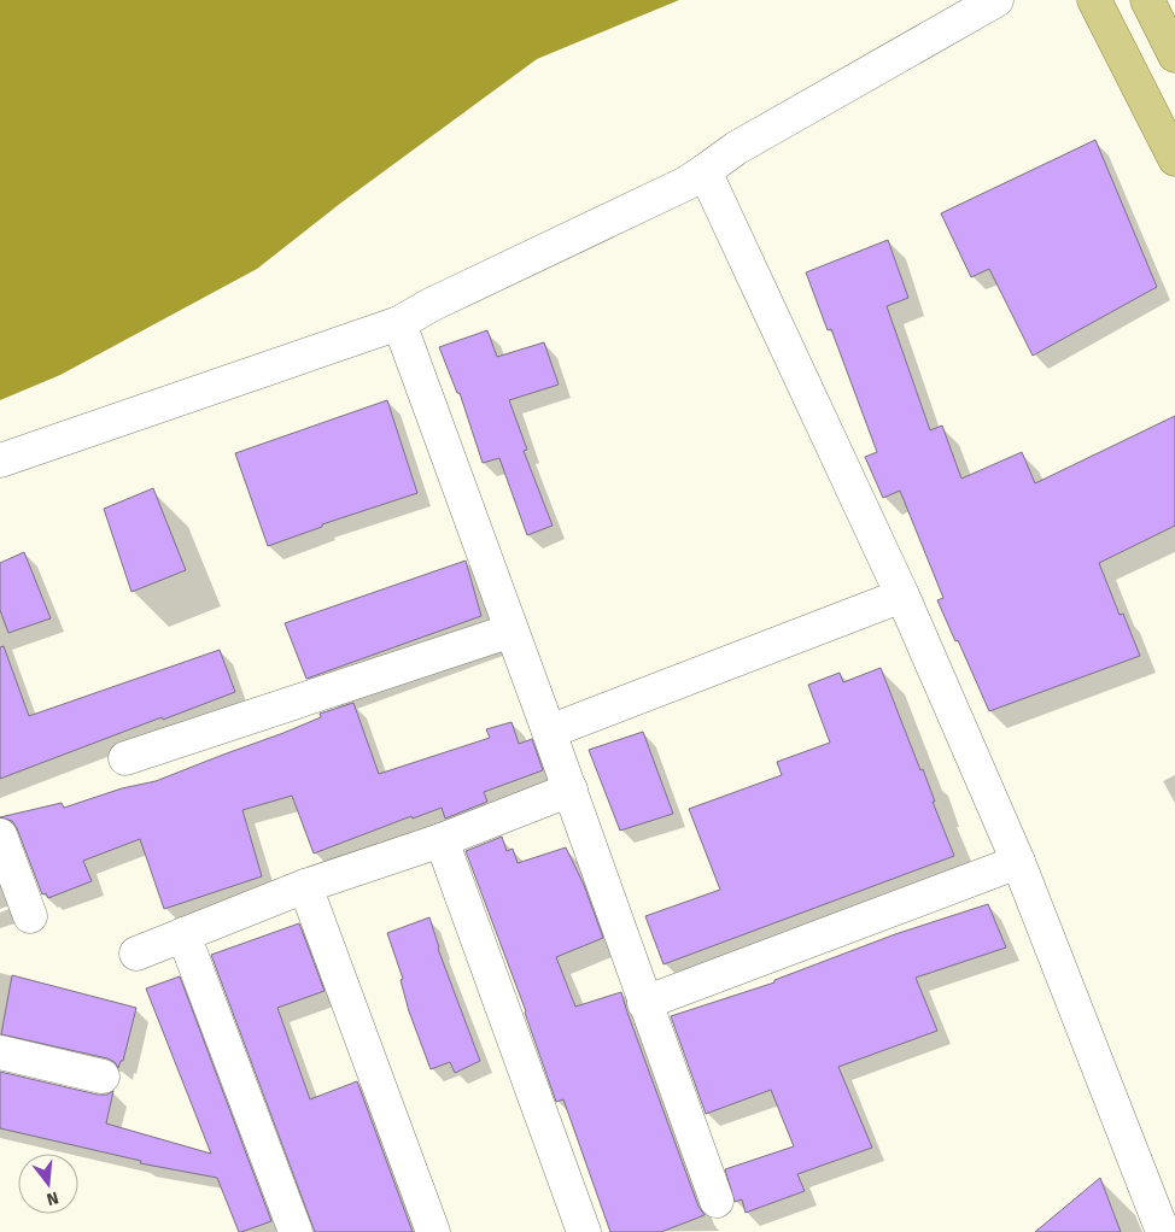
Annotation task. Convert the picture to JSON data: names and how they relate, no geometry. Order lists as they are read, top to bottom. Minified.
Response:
{"north":"bottom"}
